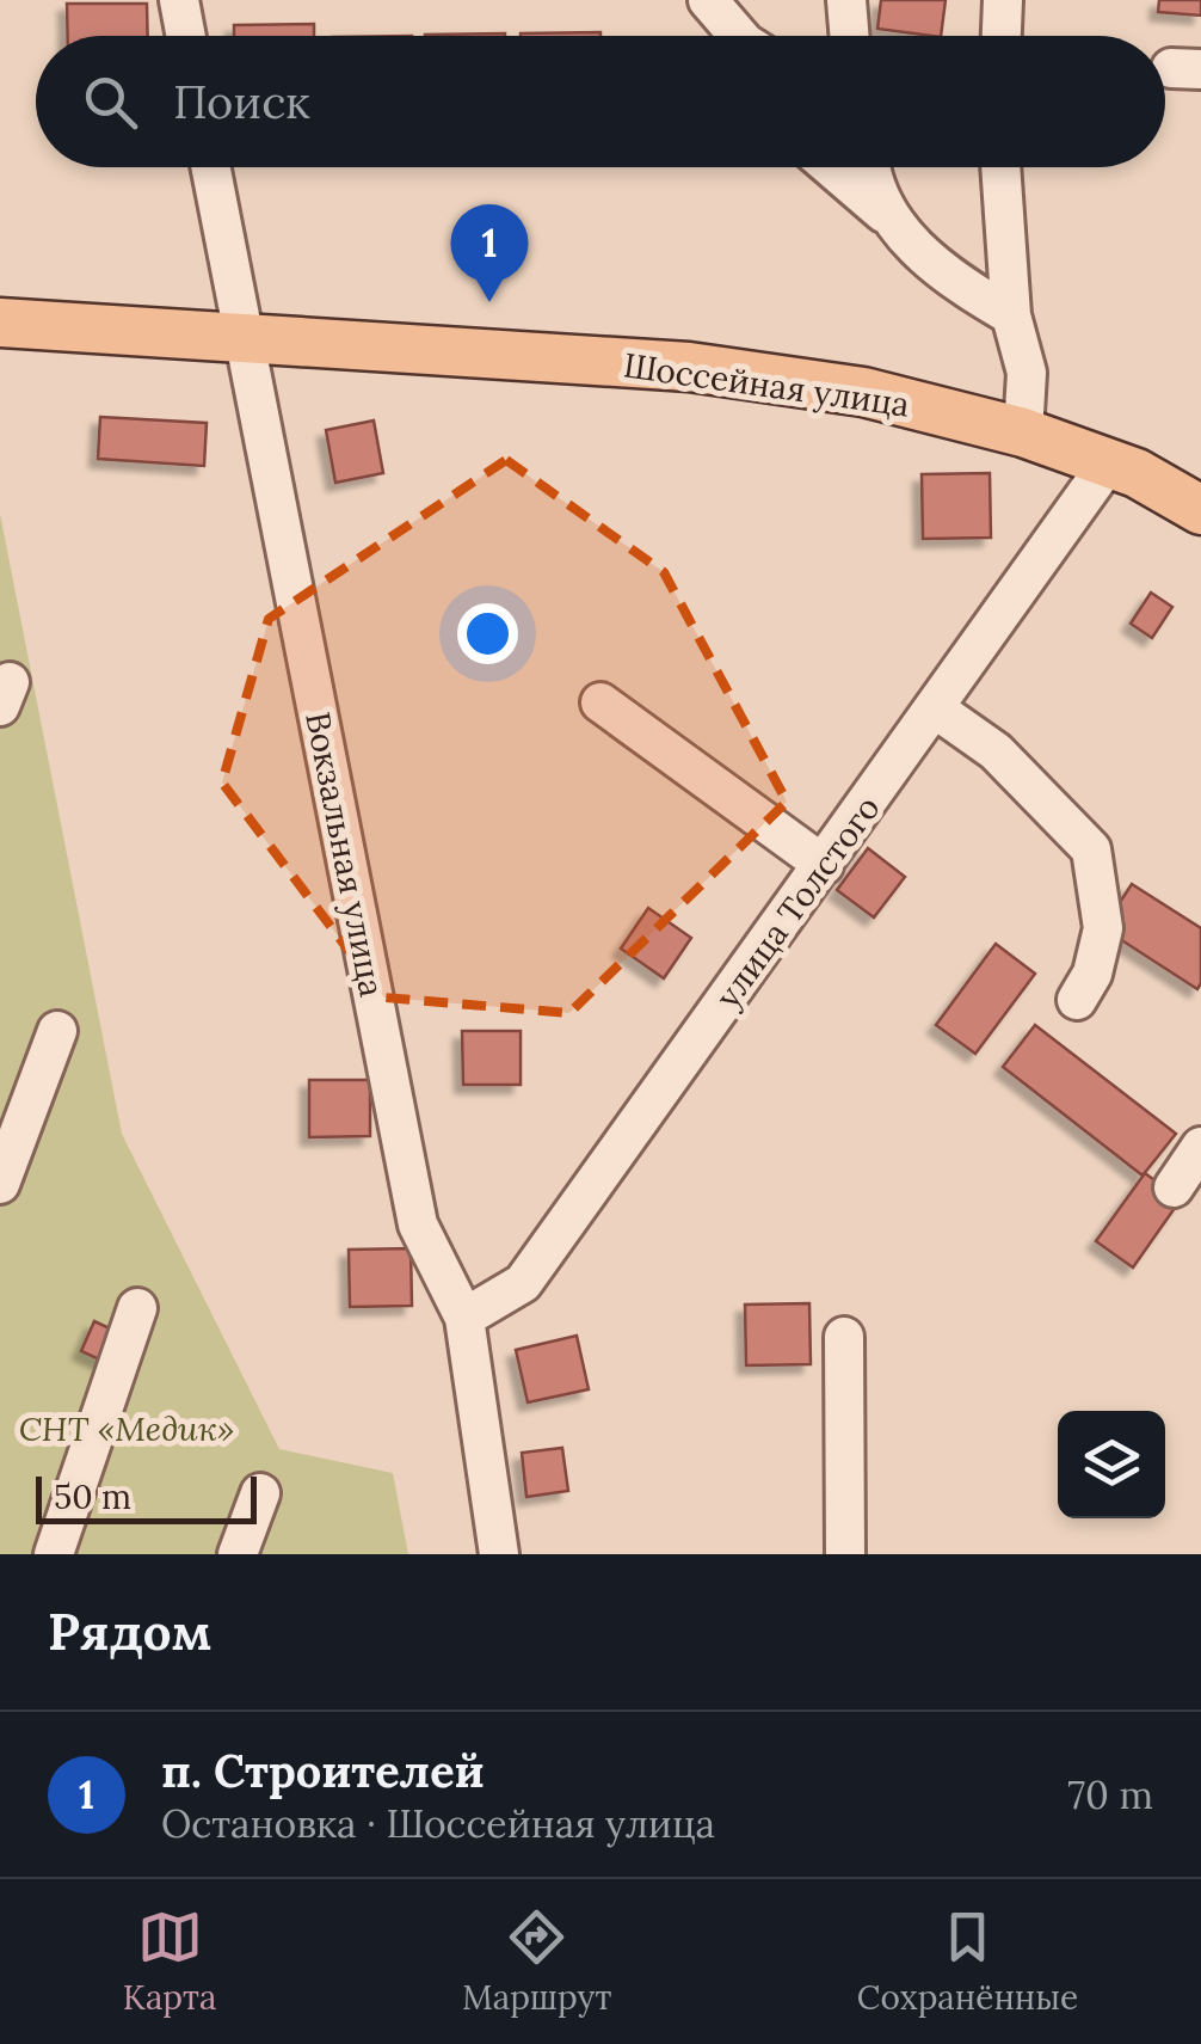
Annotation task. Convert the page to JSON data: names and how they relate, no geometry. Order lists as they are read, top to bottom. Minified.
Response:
{"streets":{"main road":["Шоссейная улица"],"street":["Вокзальная улица","улица Толстого"]},"crossings":[["Шоссейная улица","Вокзальная улица"],["Шоссейная улица","улица Толстого"],["Вокзальная улица","улица Толстого"]],"parks":["СНТ «Медик»"],"scale_bar":"50 m","page":{"search":"Поиск","pins":"1","scale":"50 m","heading":"Рядом","list":[{"mark":"1","name":"п. Строителей","note":"Остановка · Шоссейная улица","value":"70 m"}],"nav":["Карта","Маршрут","Сохранённые"]}}
